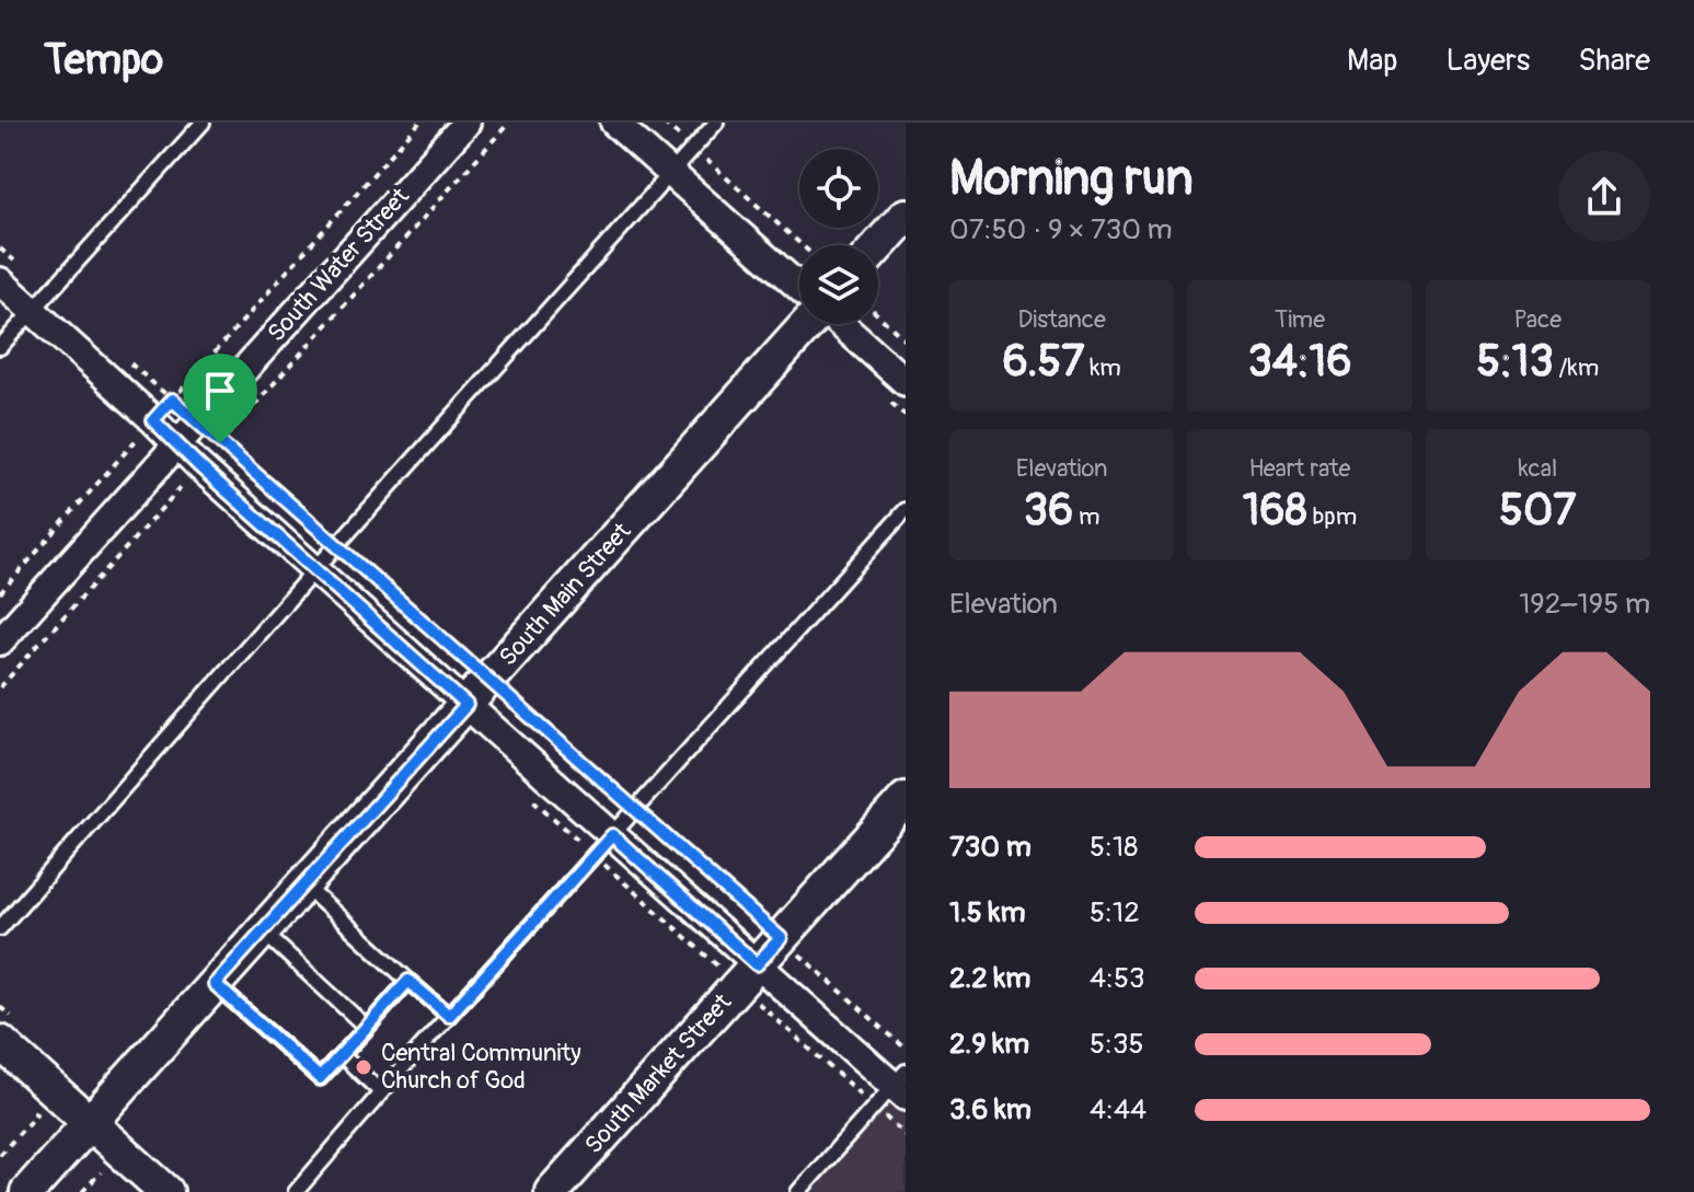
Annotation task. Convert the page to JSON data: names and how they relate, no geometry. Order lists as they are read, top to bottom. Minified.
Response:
{"streets":{"street":["South Water Street","South Main Street","South Market Street"]},"places":["Central Community Church of God"],"page":{"header":"Tempo","nav":["Map","Layers","Share"],"heading":["Morning run","07:50 · 9 × 730 m"],"stats":[["Distance","6.57 km"],["Time","34:16"],["Pace","5:13 /km"],["Elevation","36 m"],["Heart rate","168 bpm"],["kcal","507"]],"chart":["Elevation","192–195 m"],"list":[{"name":"730 m","note":"5:18"},{"name":"1.5 km","note":"5:12"},{"name":"2.2 km","note":"4:53"},{"name":"2.9 km","note":"5:35"},{"name":"3.6 km","note":"4:44"}]}}
